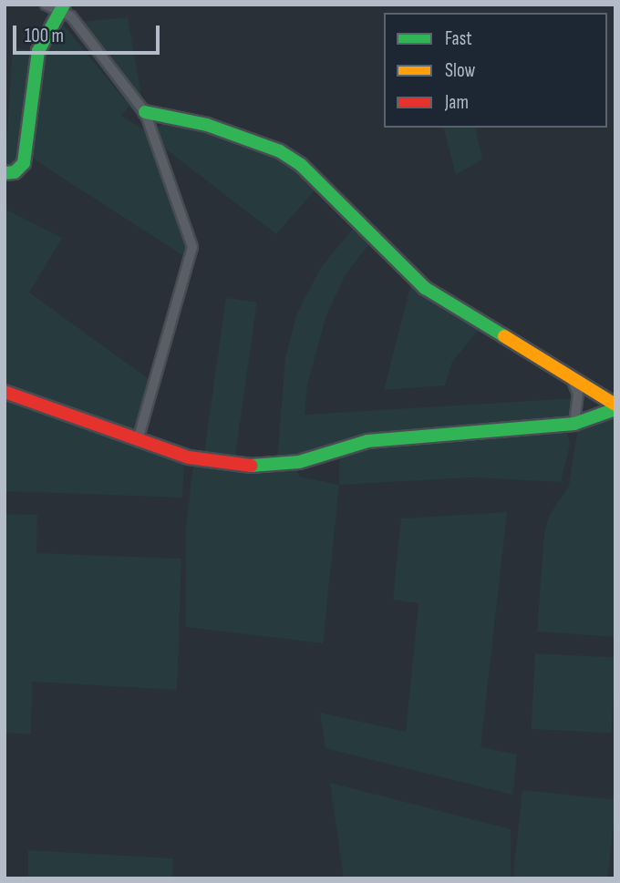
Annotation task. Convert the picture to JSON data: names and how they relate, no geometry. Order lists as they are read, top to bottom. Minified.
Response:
{"legend":["Fast","Slow","Jam"],"scale_bar":"100 m"}
